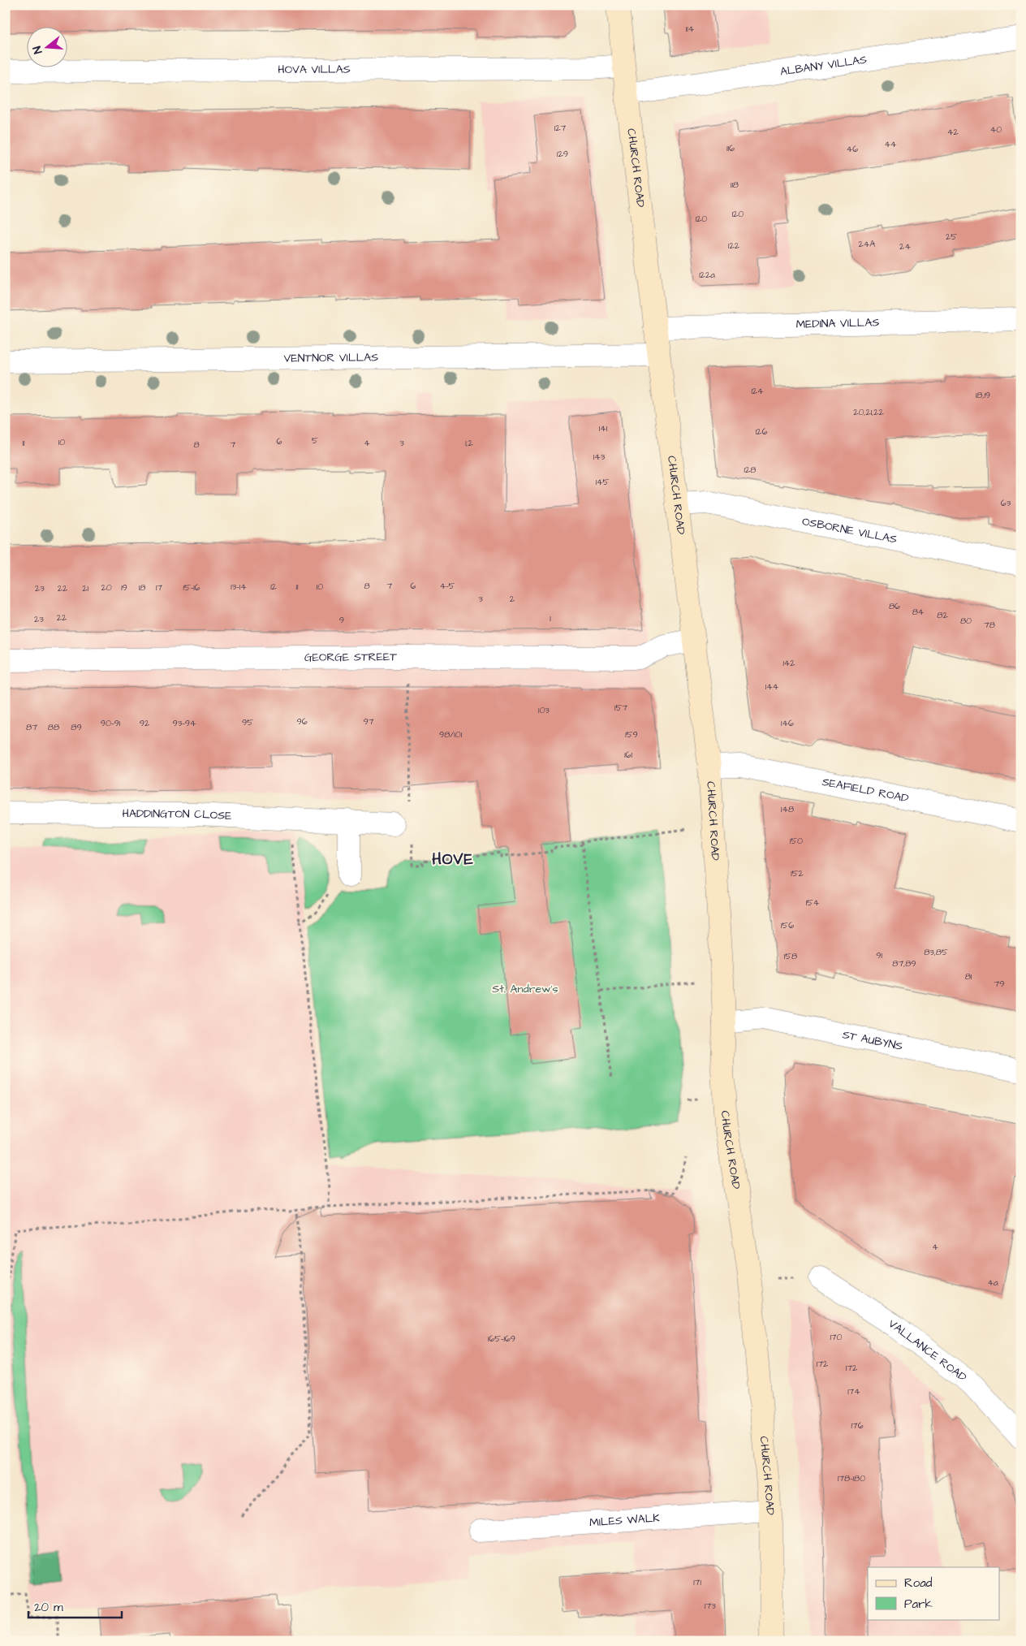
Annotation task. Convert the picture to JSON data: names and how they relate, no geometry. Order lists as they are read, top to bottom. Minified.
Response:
{"streets":{"main road":["CHURCH ROAD"],"street":["ALBANY VILLAS","HOVA VILLAS","MEDINA VILLAS","VENTNOR VILLAS","OSBORNE VILLAS","GEORGE STREET","SEAFIELD ROAD","HADDINGTON CLOSE","ST AUBYNS","VALLANCE ROAD","MILES WALK"]},"crossings":[["ALBANY VILLAS","CHURCH ROAD"],["HOVA VILLAS","CHURCH ROAD"],["CHURCH ROAD","MEDINA VILLAS"],["CHURCH ROAD","VENTNOR VILLAS"],["CHURCH ROAD","OSBORNE VILLAS"],["CHURCH ROAD","GEORGE STREET"],["CHURCH ROAD","SEAFIELD ROAD"],["CHURCH ROAD","ST AUBYNS"],["CHURCH ROAD","MILES WALK"]],"districts":["HOVE"],"parks":["St. Andrew's"],"house_numbers":["114","127","40","42","44","116","46","129","118","120","120","25","24A","122","24","122a","124","18,19","20,21,22","141","126","5","6","10","11","4","3","1,2","8","7","143","128","145","63","8","7","6","4-5","13-14","12","11","10","20","19","18","17","15-16","23","22","21","3","2","86","84","82","22","1","23","9","80","78","142","144","157","103","96","97","95","90-91","92","93-94","146","87","88","89","98/101","159","161","148","150","152","154","156","83,85","91","158","87,89","81","79","4","4a","170","165-169","172","172","174","176","178-180","171","173"],"legend":["Road","Park"],"scale_bar":"20 m","north":"left"}
